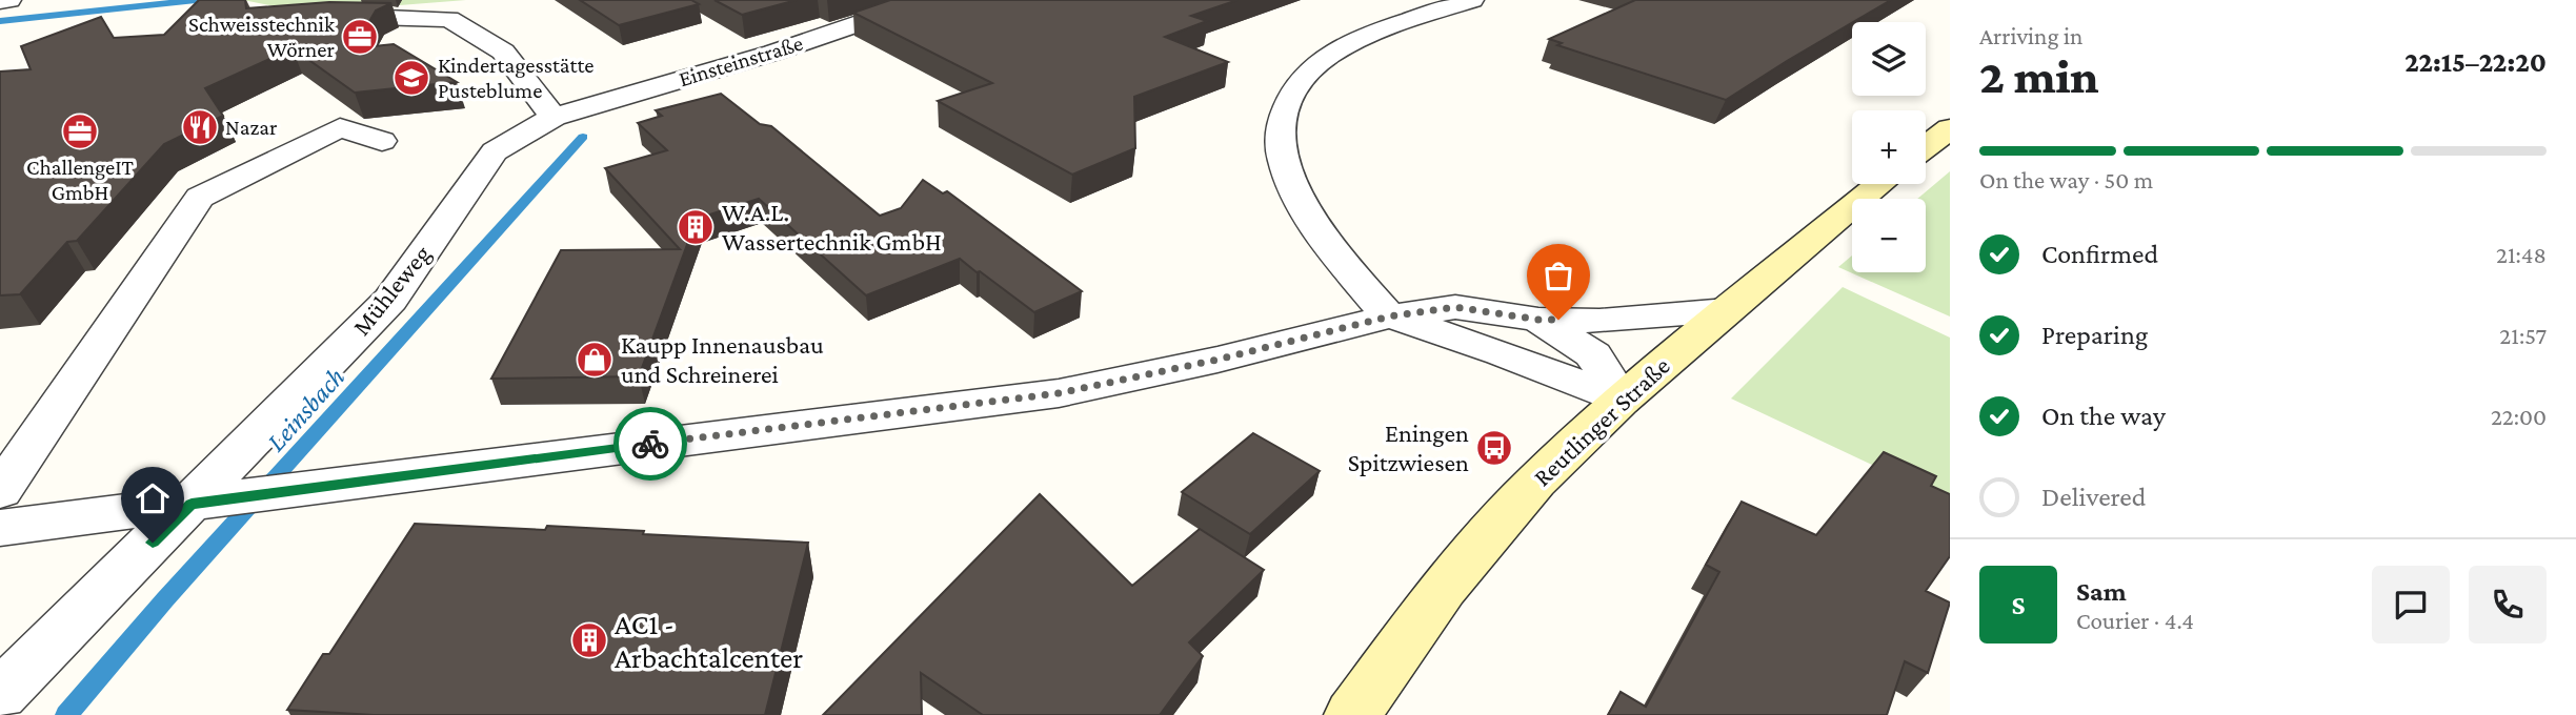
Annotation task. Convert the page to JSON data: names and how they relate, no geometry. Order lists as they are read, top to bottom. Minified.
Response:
{"streets":{"main road":["Reutlinger Straße"],"street":["Einsteinstraße","Mühleweg"]},"crossings":[["Einsteinstraße","Mühleweg"]],"water":["Leinsbach"],"places":{"office":["Schweisstechnik Wörner","ChallengeIT GmbH"],"school or university":["Kindertagesstätte Pusteblume"],"restaurant":["Nazar"],"building":["W.A.L. Wassertechnik GmbH","AC1 - Arbachtalcenter"],"shop":["Kaupp Innenausbau und Schreinerei"],"bus stop":["Eningen Spitzwiesen"]},"page":{"heading":["2 min","Arriving in","22:15–22:20"],"panel":["Sam","Courier · 4.4"],"map_buttons":["+","−"],"bar":"On the way · 50 m","list":[["Confirmed","21:48"],["Preparing","21:57"],["On the way","22:00"],"Delivered"],"round":"S"}}
